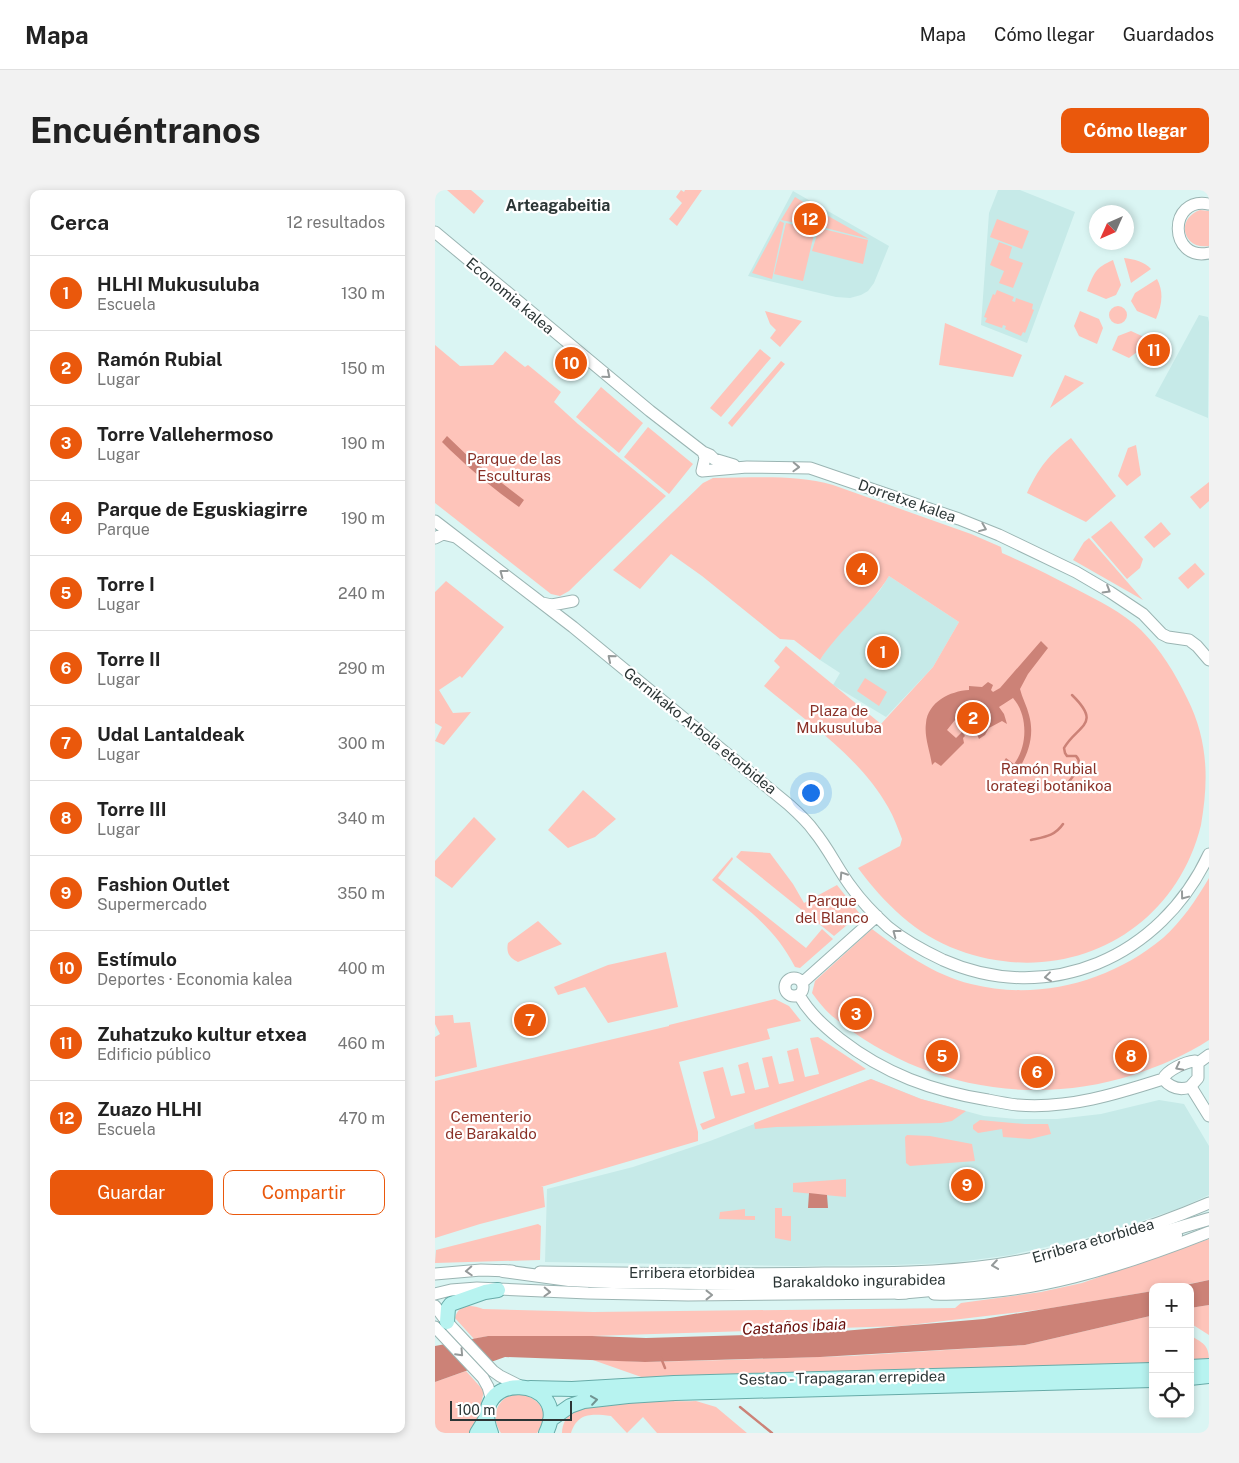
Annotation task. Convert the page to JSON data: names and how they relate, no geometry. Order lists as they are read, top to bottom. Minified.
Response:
{"streets":{"main road":["Barakaldoko ingurabidea","Sestao - Trapagaran errepidea"],"street":["Economia kalea","Dorretxe kalea","Gernikako Arbola etorbidea","Erribera etorbidea"]},"crossings":[["Economia kalea","Dorretxe kalea"],["Erribera etorbidea","Barakaldoko ingurabidea"]],"one_way":["Economia kalea","Dorretxe kalea","Gernikako Arbola etorbidea"],"districts":["Arteagabeitia"],"water":["Castaños ibaia"],"parks":["Parque de las Esculturas","Plaza de Mukusuluba","Ramón Rubial lorategi botanikoa","Parque del Blanco","Cementerio de Barakaldo"],"scale_bar":"100 m","north":"bottom left","page":{"header":"Mapa","nav":["Mapa","Cómo llegar","Guardados"],"buttons":["Cómo llegar",["Guardar","Compartir"]],"title":"Encuéntranos","heading":["Cerca","12 resultados"],"pins":["12","11","10","4","1","2","3","7","5","8","6","9"],"list":[{"mark":"1","name":"HLHI Mukusuluba","note":"Escuela","value":"130 m"},{"mark":"2","name":"Ramón Rubial","note":"Lugar","value":"150 m"},{"mark":"3","name":"Torre Vallehermoso","note":"Lugar","value":"190 m"},{"mark":"4","name":"Parque de Eguskiagirre","note":"Parque","value":"190 m"},{"mark":"5","name":"Torre I","note":"Lugar","value":"240 m"},{"mark":"6","name":"Torre II","note":"Lugar","value":"290 m"},{"mark":"7","name":"Udal Lantaldeak","note":"Lugar","value":"300 m"},{"mark":"8","name":"Torre III","note":"Lugar","value":"340 m"},{"mark":"9","name":"Fashion Outlet","note":"Supermercado","value":"350 m"},{"mark":"10","name":"Estímulo","note":"Deportes · Economia kalea","value":"400 m"},{"mark":"11","name":"Zuhatzuko kultur etxea","note":"Edificio público","value":"460 m"},{"mark":"12","name":"Zuazo HLHI","note":"Escuela","value":"470 m"}],"map_buttons":["+","−"],"scale":"100 m"}}
